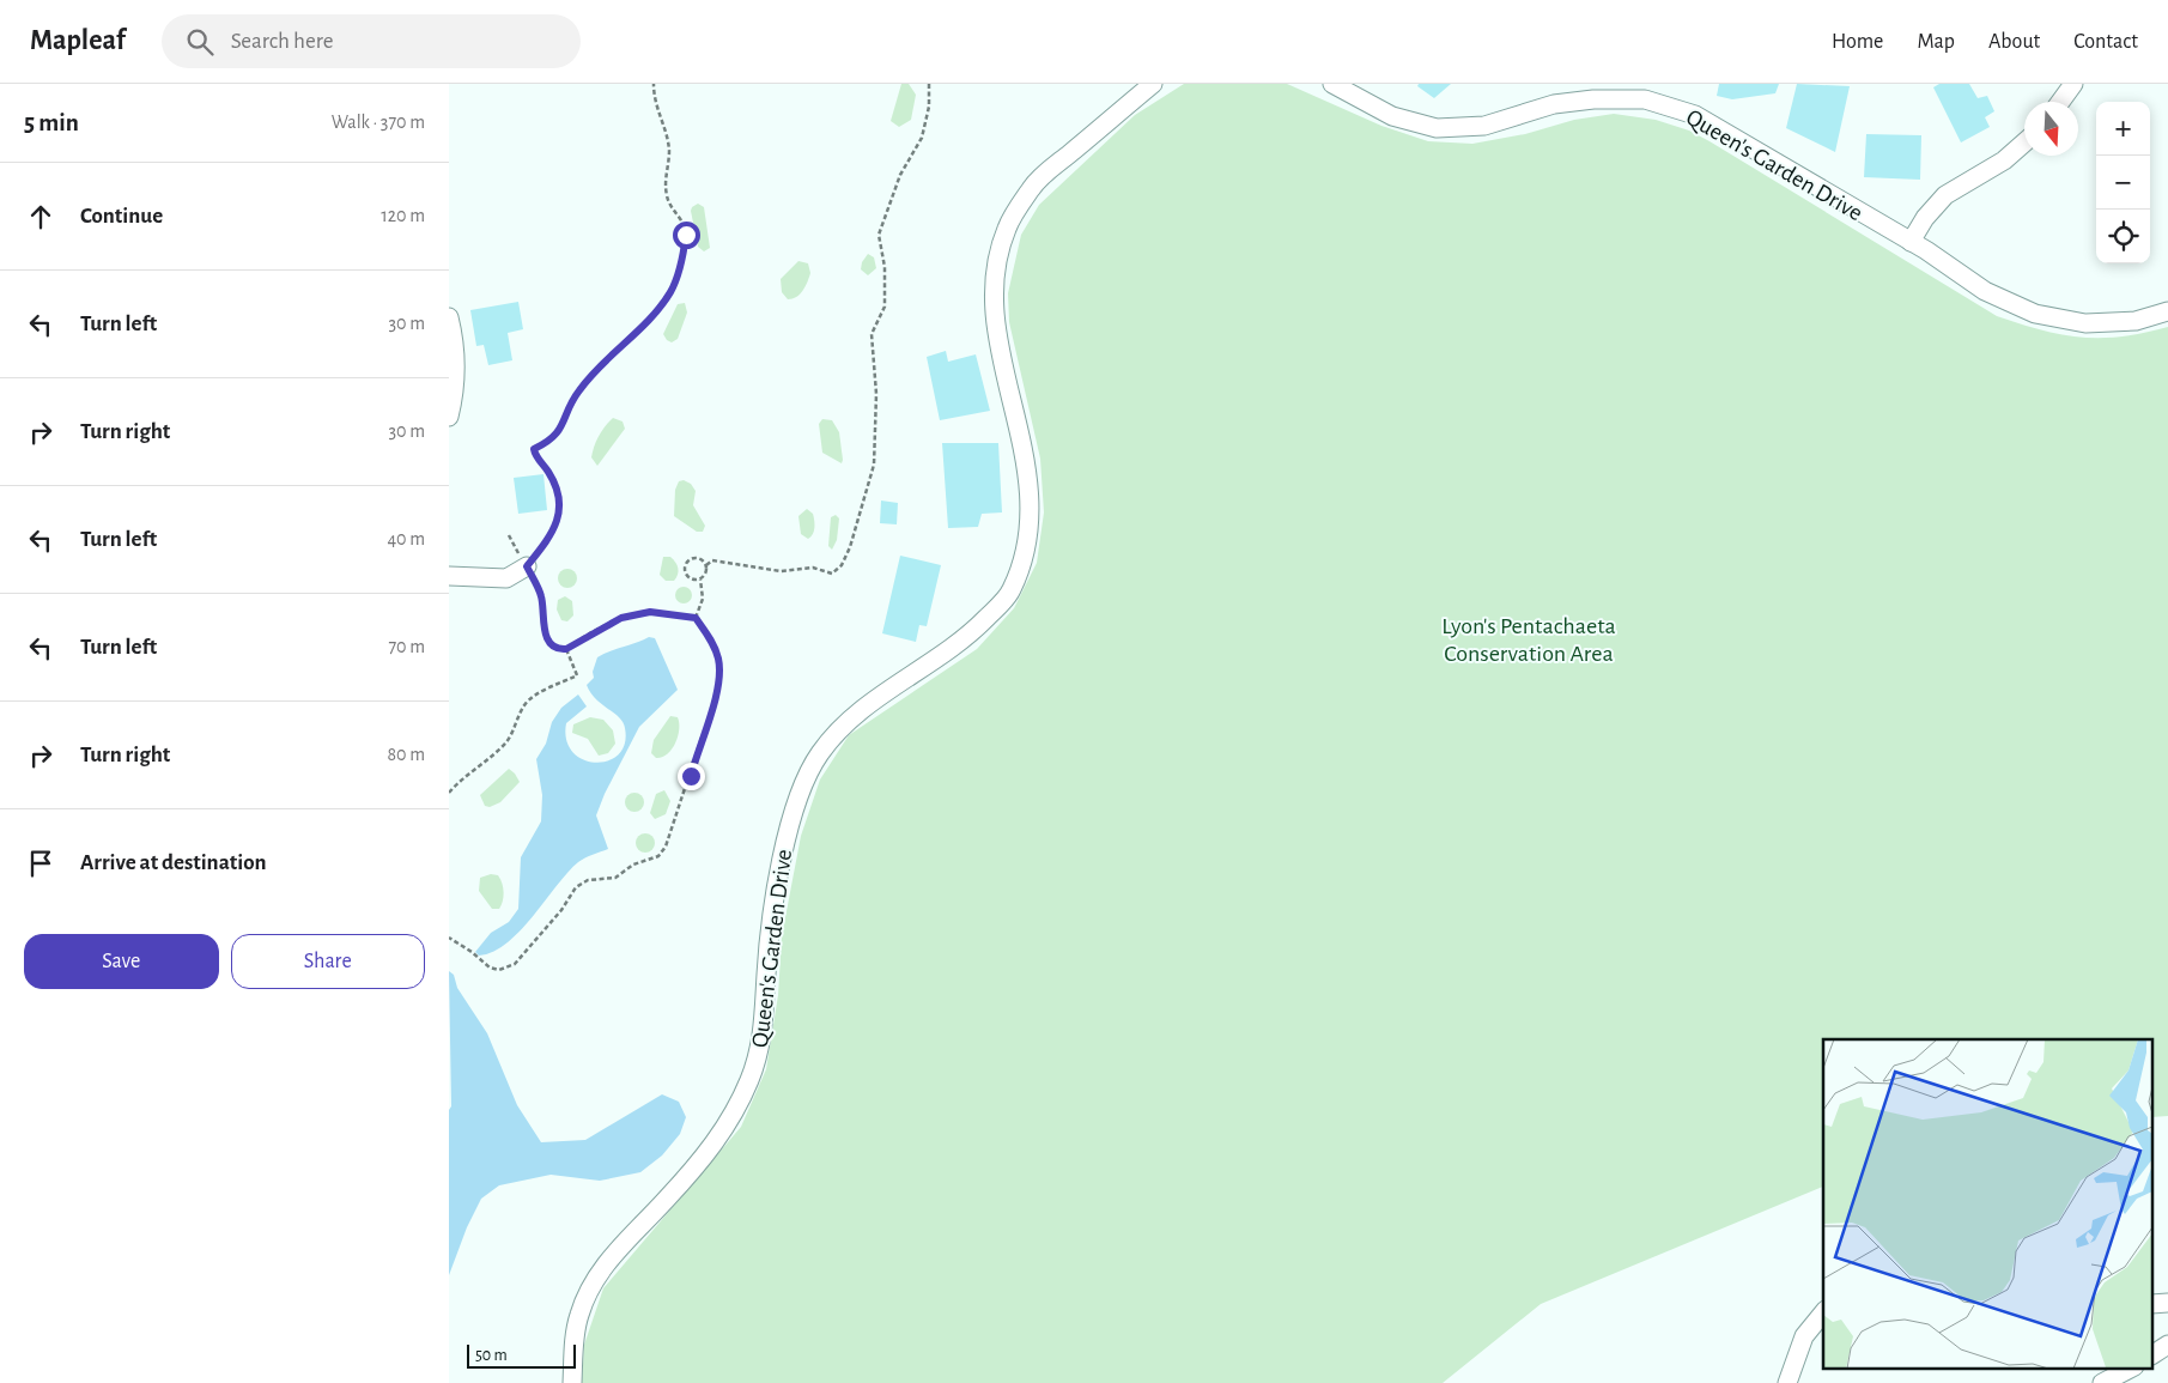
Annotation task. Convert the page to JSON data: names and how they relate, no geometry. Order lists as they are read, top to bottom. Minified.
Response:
{"streets":{"street":["Queen's Garden Drive"]},"parks":["Lyon's Pentachaeta Conservation Area"],"scale_bar":"50 m","north":"bottom","page":{"header":"Mapleaf","search":"Search here","nav":["Home","Map","About","Contact"],"heading":["5 min","Walk · 370 m"],"map_buttons":["+","−"],"list":[["Continue","120 m"],["Turn left","30 m"],["Turn right","30 m"],["Turn left","40 m"],["Turn left","70 m"],["Turn right","80 m"],"Arrive at destination"],"buttons":["Save","Share"],"scale":"50 m"}}
